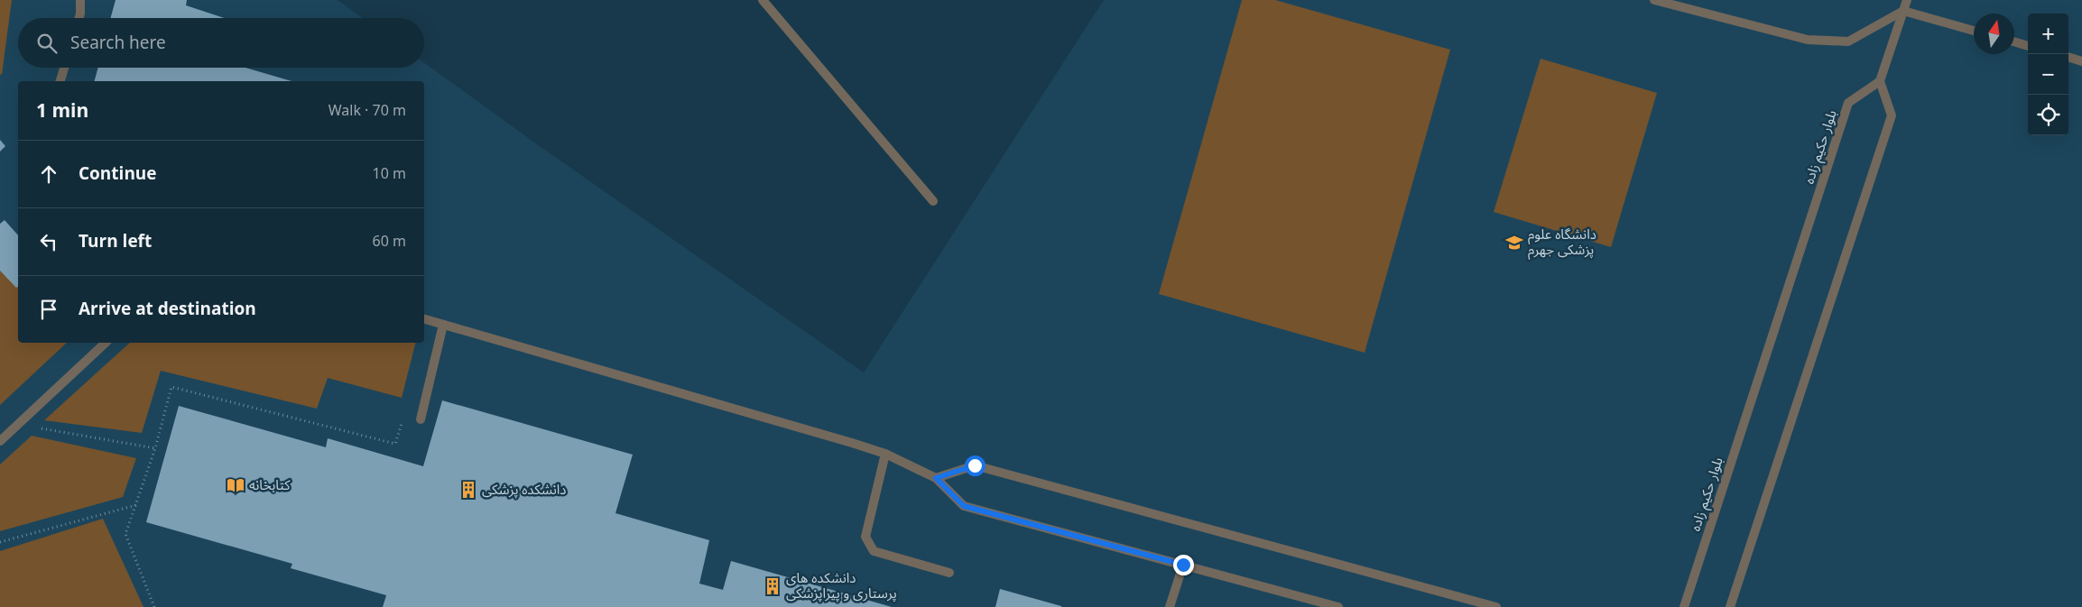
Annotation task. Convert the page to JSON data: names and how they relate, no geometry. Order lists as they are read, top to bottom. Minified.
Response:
{"streets":{"street":["بلوار حکیم زاده"]},"places":{"school or university":["دانشگاه علوم پزشکی جهرم"],"library":["کتابخانه"],"building":["دانشکده پزشکی","دانشکده های پرستاری و پیراپزشکی"]},"north":"top","page":{"map_buttons":["+","−"],"search":"Search here","heading":["1 min","Walk · 70 m"],"list":[["Continue","10 m"],["Turn left","60 m"],"Arrive at destination"]}}
